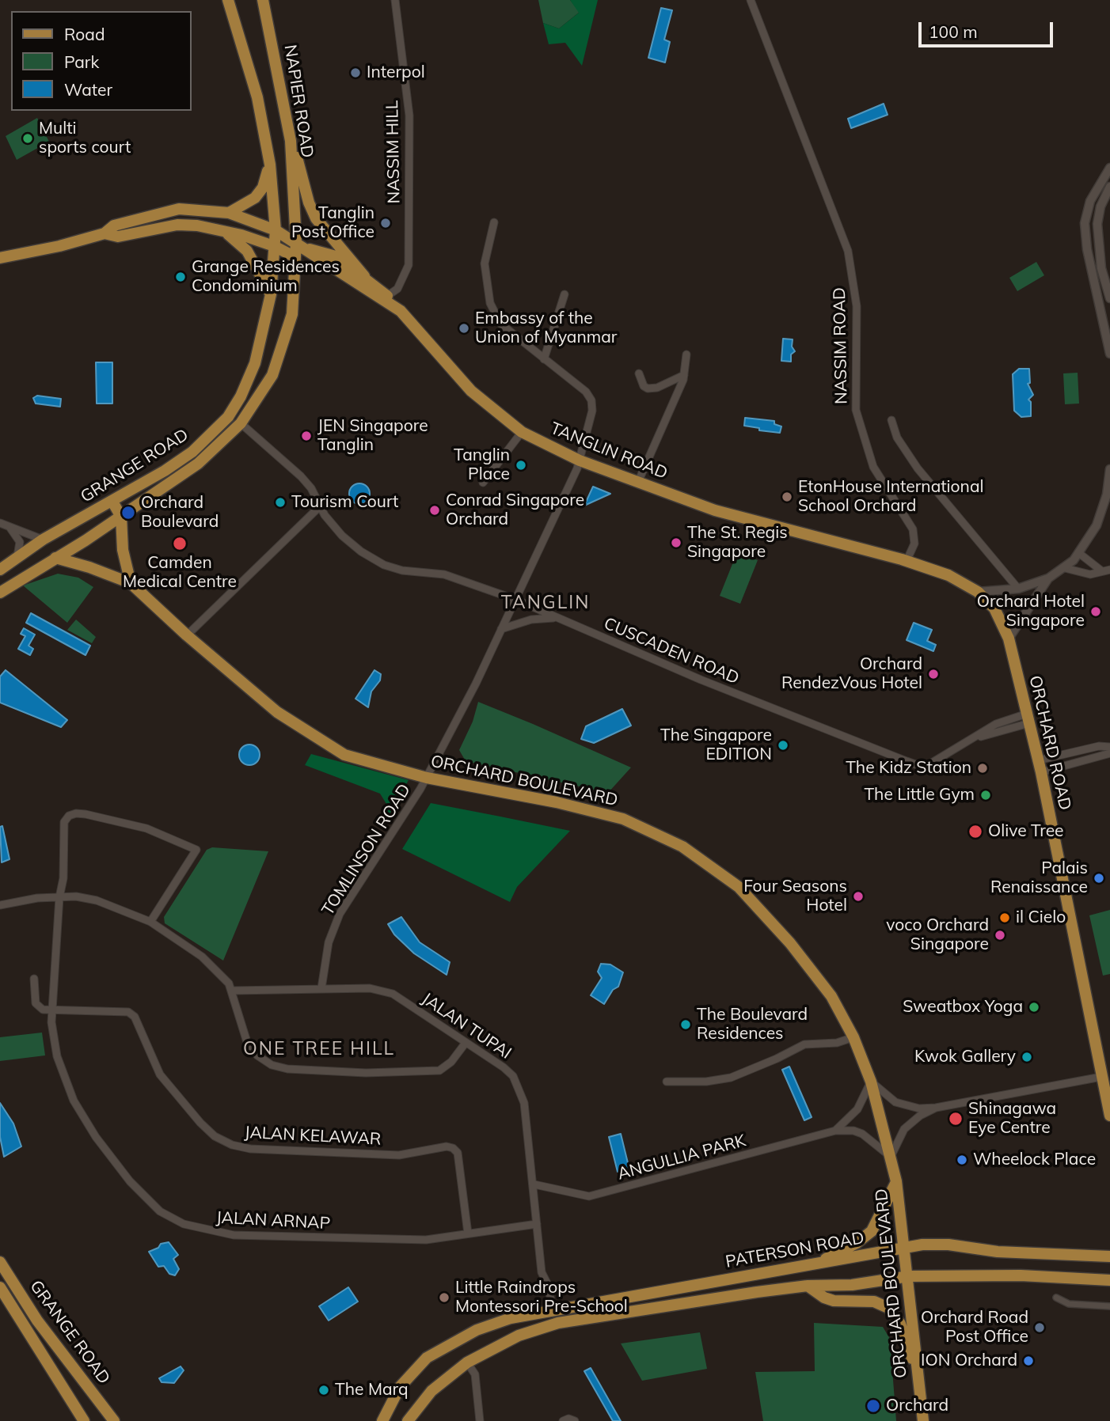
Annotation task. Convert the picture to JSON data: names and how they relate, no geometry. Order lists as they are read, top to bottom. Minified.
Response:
{"streets":{"main road":["NAPIER ROAD","TANGLIN ROAD","GRANGE ROAD","ORCHARD ROAD","ORCHARD BOULEVARD","PATERSON ROAD"],"street":["NASSIM HILL","NASSIM ROAD","CUSCADEN ROAD","TOMLINSON ROAD","JALAN TUPAI","JALAN KELAWAR","ANGULLIA PARK","JALAN ARNAP"]},"crossings":[["NAPIER ROAD","TANGLIN ROAD"],["NAPIER ROAD","GRANGE ROAD"],["NASSIM ROAD","TANGLIN ROAD"],["TANGLIN ROAD","GRANGE ROAD"],["TANGLIN ROAD","ORCHARD ROAD"],["TANGLIN ROAD","TOMLINSON ROAD"],["GRANGE ROAD","CUSCADEN ROAD"],["GRANGE ROAD","ORCHARD BOULEVARD"],["CUSCADEN ROAD","ORCHARD ROAD"],["CUSCADEN ROAD","TOMLINSON ROAD"],["ORCHARD BOULEVARD","TOMLINSON ROAD"],["ORCHARD BOULEVARD","ANGULLIA PARK"],["ORCHARD BOULEVARD","PATERSON ROAD"],["TOMLINSON ROAD","JALAN TUPAI"],["JALAN TUPAI","ANGULLIA PARK"],["JALAN TUPAI","JALAN ARNAP"],["JALAN TUPAI","PATERSON ROAD"],["JALAN KELAWAR","JALAN ARNAP"]],"districts":["TANGLIN","ONE TREE HILL"],"places":["Interpol","Multi sports court","Tanglin Post Office","Grange Residences Condominium","Embassy of the Union of Myanmar","JEN Singapore Tanglin","Tanglin Place","EtonHouse International School Orchard","Tourism Court","Conrad Singapore Orchard","Orchard Boulevard","The St. Regis Singapore","Camden Medical Centre","Orchard Hotel Singapore","Orchard RendezVous Hotel","The Singapore EDITION","The Kidz Station","The Little Gym","Olive Tree","Palais Renaissance","Four Seasons Hotel","il Cielo","voco Orchard Singapore","Sweatbox Yoga","The Boulevard Residences","Kwok Gallery","Shinagawa Eye Centre","Wheelock Place","Little Raindrops Montessori Pre-School","Orchard Road Post Office","ION Orchard","The Marq","Orchard"],"legend":["Road","Park","Water"],"scale_bar":"100 m"}
